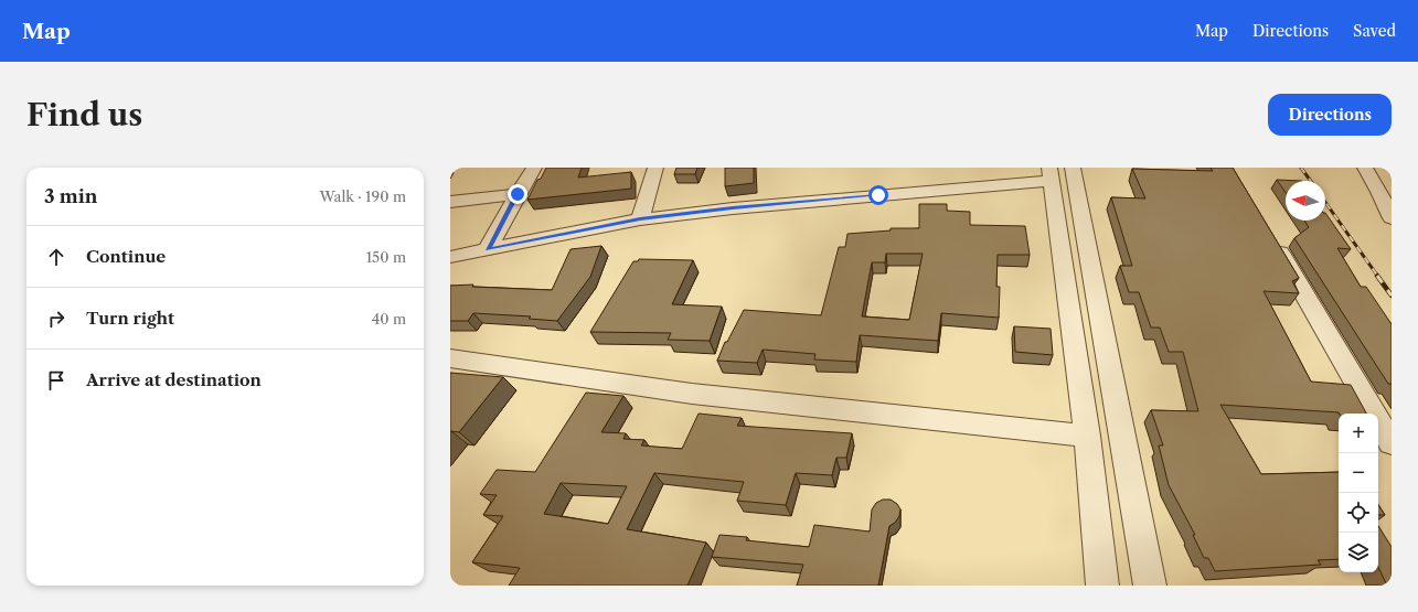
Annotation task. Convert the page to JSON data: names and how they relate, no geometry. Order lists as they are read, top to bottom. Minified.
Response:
{"north":"left","page":{"header":"Map","nav":["Map","Directions","Saved"],"buttons":"Directions","title":"Find us","heading":["3 min","Walk · 190 m"],"list":[["Continue","150 m"],["Turn right","40 m"],"Arrive at destination"],"map_buttons":["+","−"]}}
